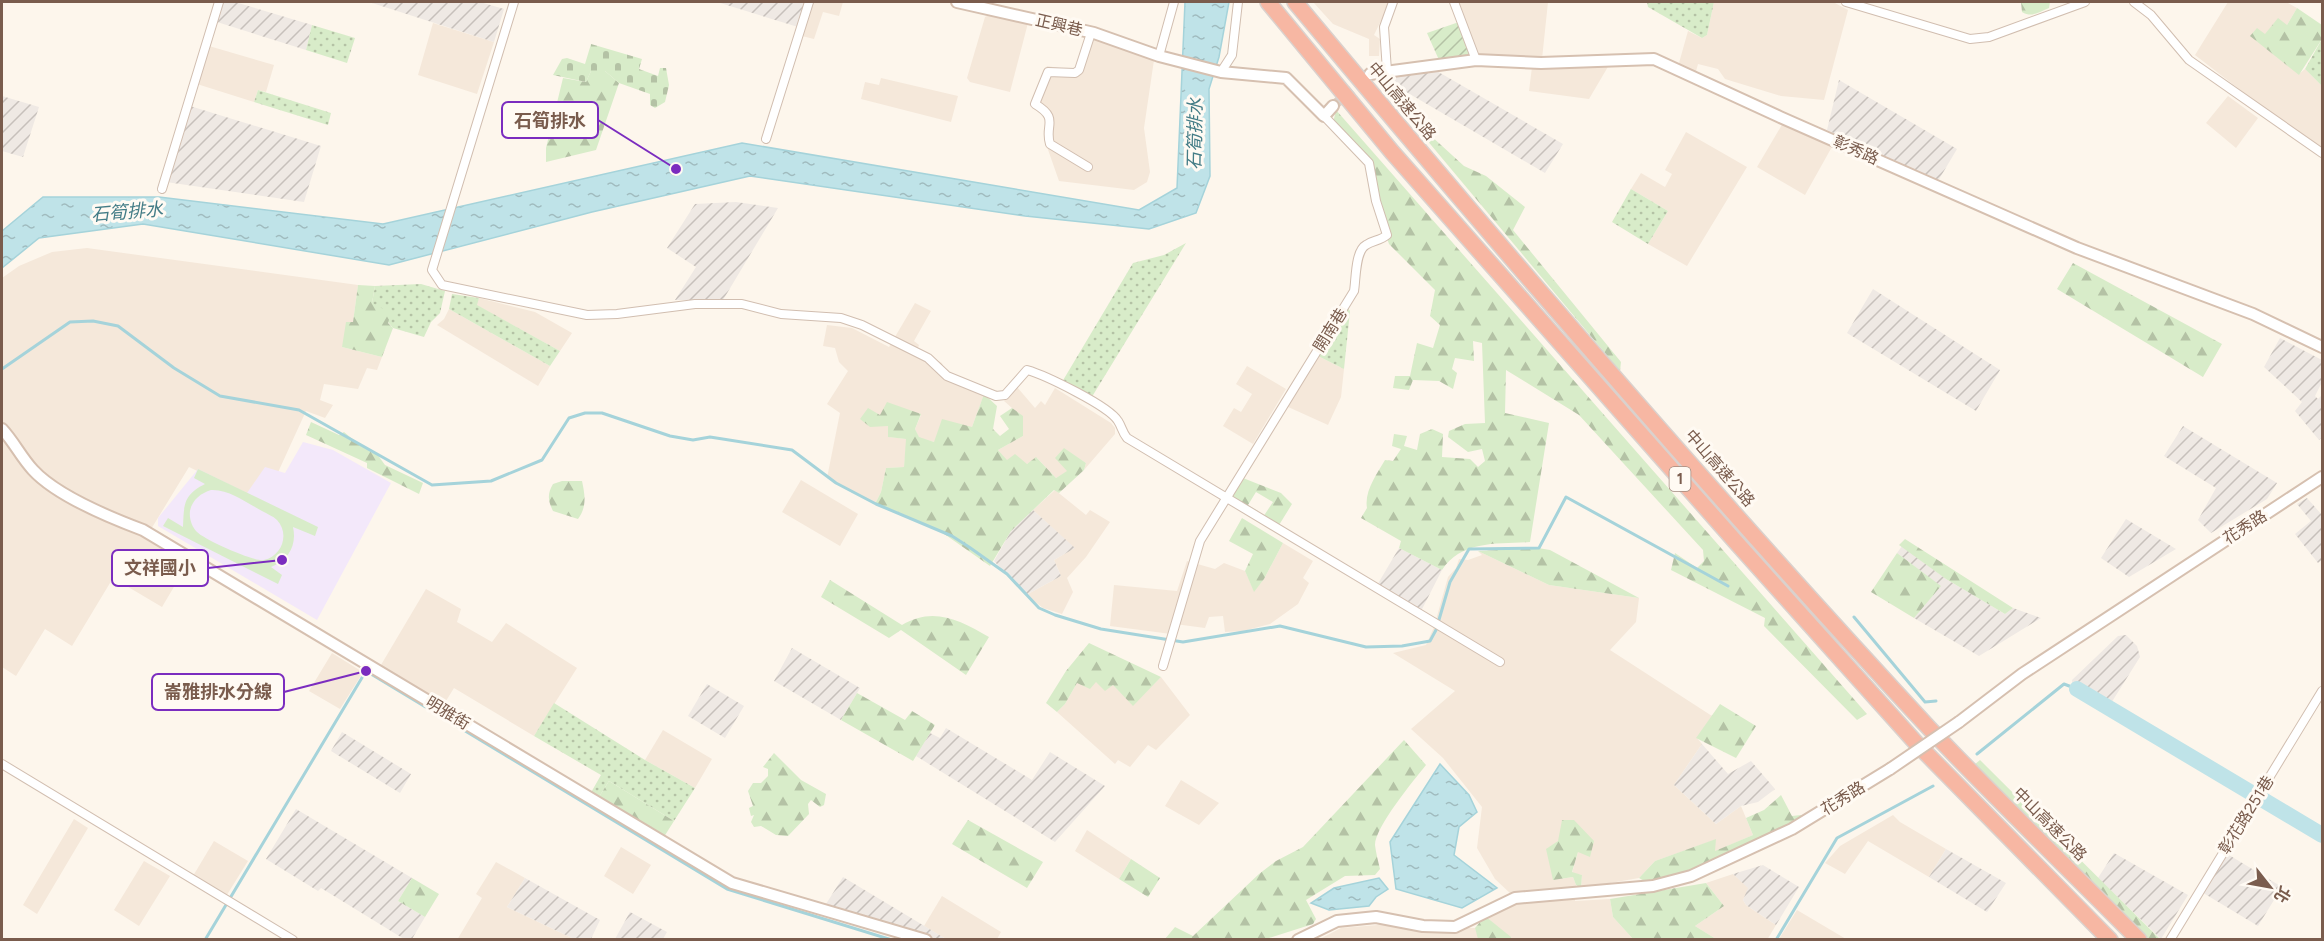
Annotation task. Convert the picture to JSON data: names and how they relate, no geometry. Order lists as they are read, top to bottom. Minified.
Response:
{"streets":{"highway":["中山高速公路","1"],"street":["正興巷","彰秀路","開南巷","花秀路","明雅街","彰花路251巷"]},"crossings":[["正興巷","開南巷"]],"water":["石筍排水"],"places":["石筍排水","文祥國小","崙雅排水分線"],"north":"bottom right"}
